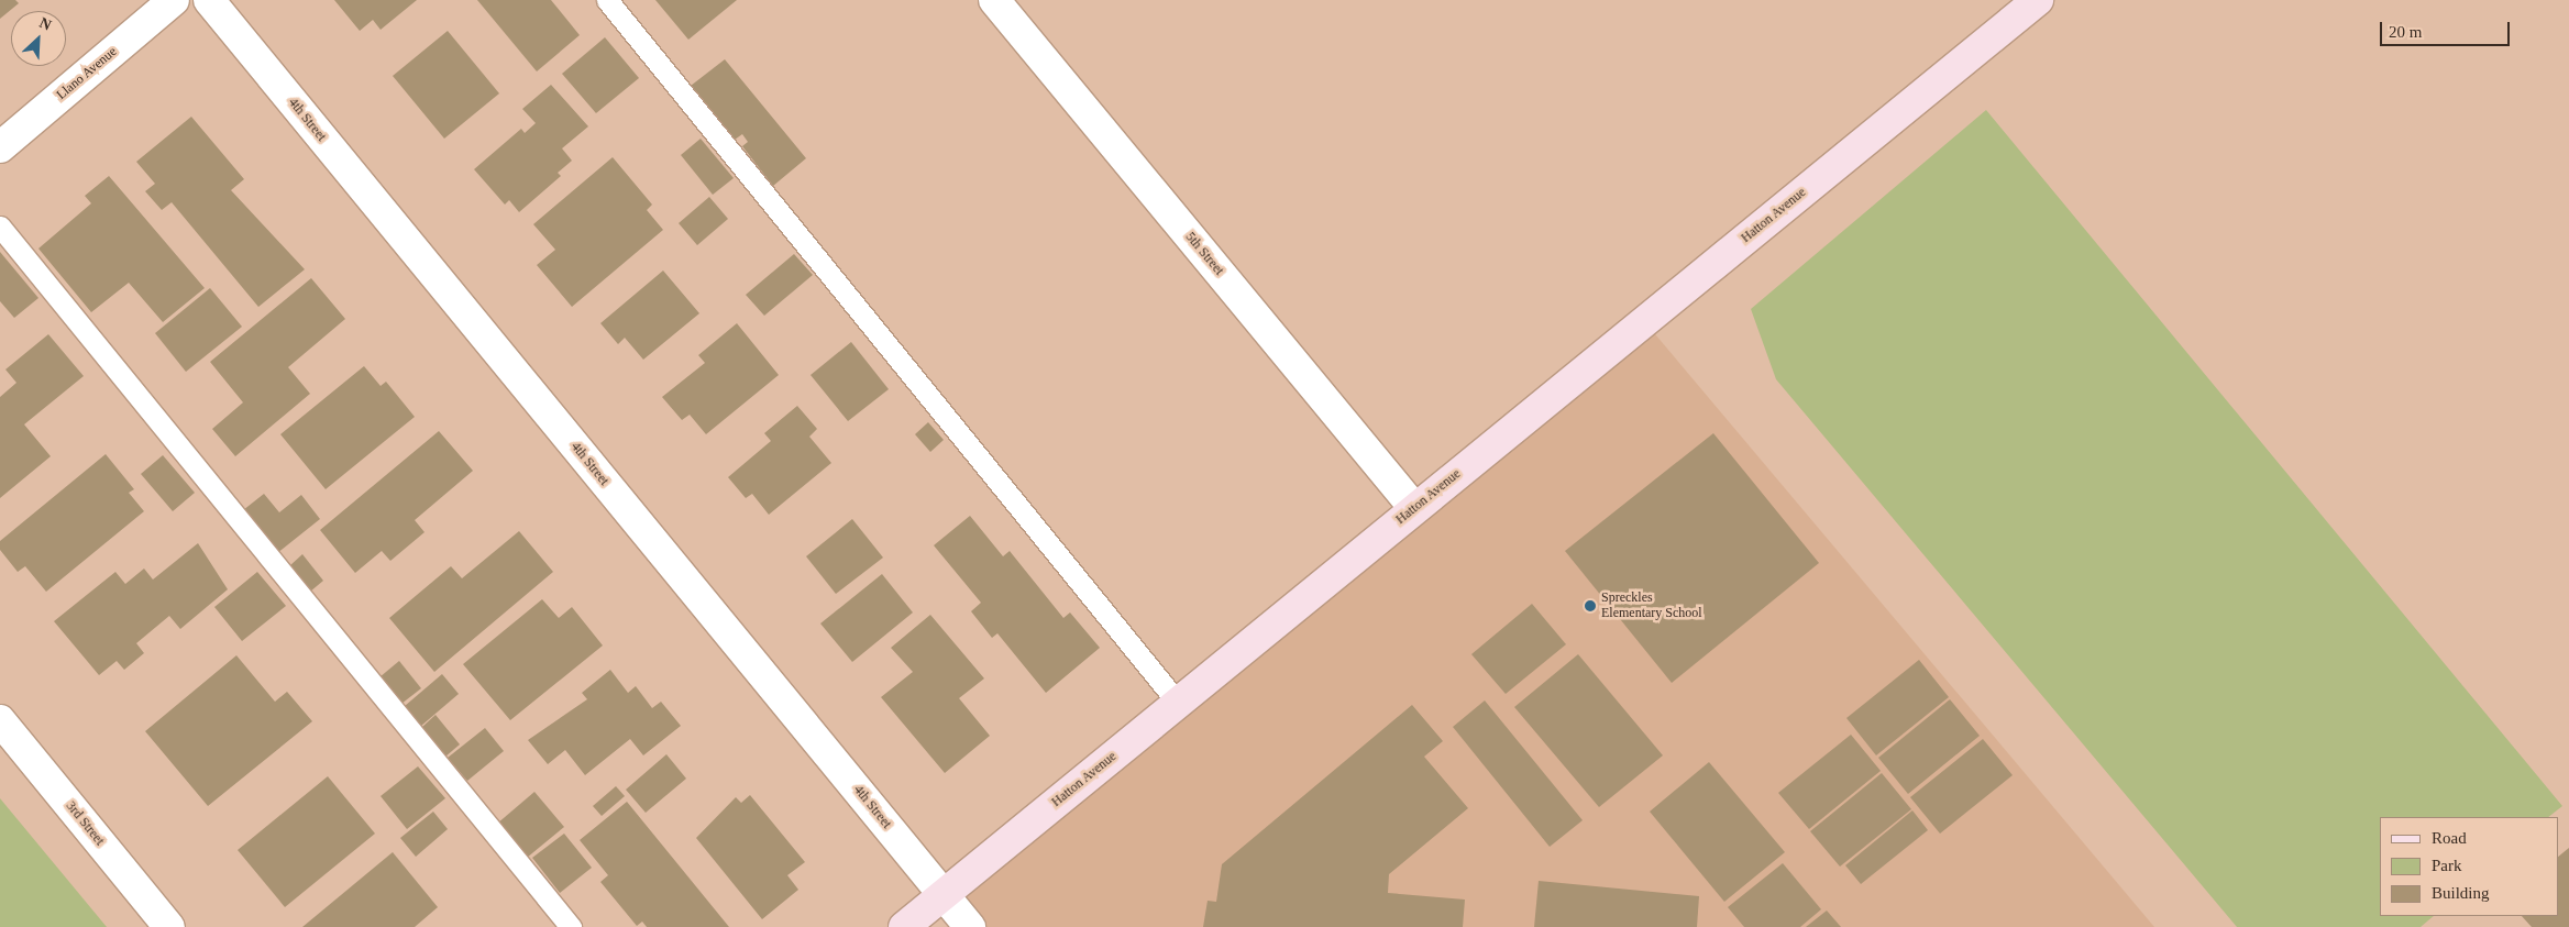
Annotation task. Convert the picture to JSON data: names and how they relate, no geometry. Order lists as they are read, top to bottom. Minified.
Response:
{"streets":{"street":["Llano Avenue","4th Street","Hatton Avenue","5th Street","3rd Street"]},"crossings":[["4th Street","Hatton Avenue"],["Hatton Avenue","5th Street"]],"places":["Spreckles Elementary School"],"legend":["Road","Park","Building"],"scale_bar":"20 m","north":"top right"}
